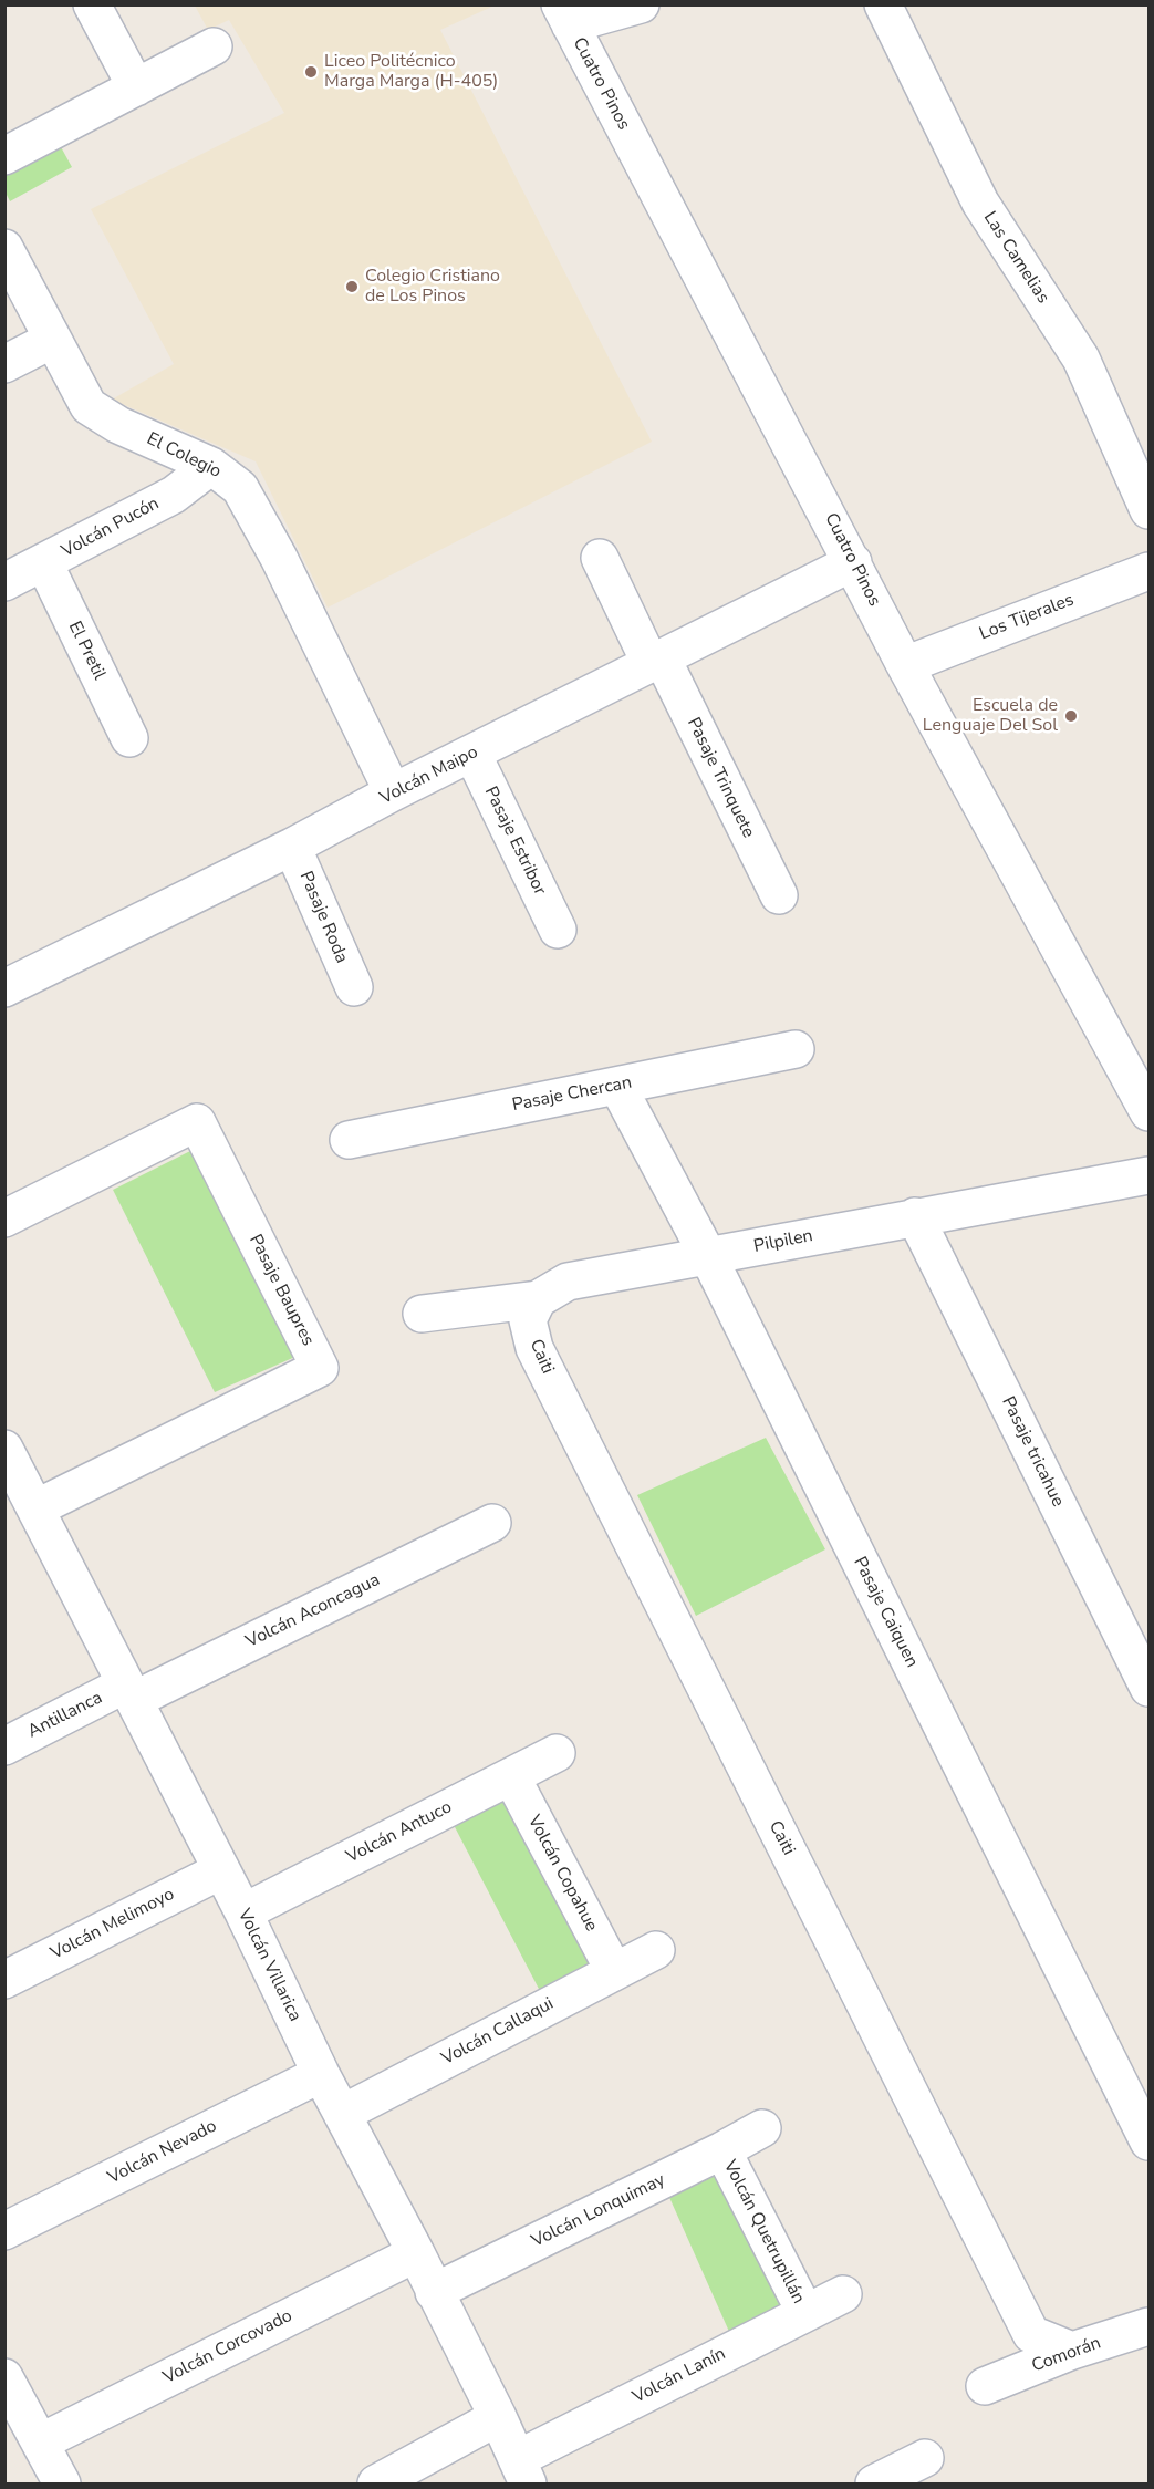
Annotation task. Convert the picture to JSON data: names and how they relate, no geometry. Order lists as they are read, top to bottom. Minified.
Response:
{"streets":{"street":["Cuatro Pinos","Las Camelias","El Colegio","Volcán Pucón","Los Tijerales","El Pretil","Volcán Maipo","Pasaje Trinquete","Pasaje Estribor","Pasaje Roda","Pasaje Chercan","Pilpilen","Pasaje Baupres","Caiti","Pasaje tricahue","Volcán Aconcagua","Pasaje Caiquen","Antillanca","Volcán Antuco","Volcán Copahue","Volcán Melimoyo","Volcán Villarica","Volcán Callaqui","Volcán Nevado","Volcán Lonquimay","Volcán Quetrupillán","Volcán Corcovado","Comorán","Volcán Lanín"]},"crossings":[["Cuatro Pinos","Los Tijerales"],["Cuatro Pinos","Volcán Maipo"],["El Colegio","Volcán Pucón"],["El Colegio","Volcán Maipo"],["Volcán Pucón","El Pretil"],["Volcán Maipo","Pasaje Trinquete"],["Volcán Maipo","Pasaje Estribor"],["Volcán Maipo","Pasaje Roda"],["Pasaje Chercan","Pasaje Caiquen"],["Pilpilen","Caiti"],["Pilpilen","Pasaje tricahue"],["Pilpilen","Pasaje Caiquen"],["Pasaje Baupres","Volcán Villarica"],["Caiti","Comorán"],["Volcán Aconcagua","Antillanca"],["Volcán Aconcagua","Volcán Villarica"],["Antillanca","Volcán Villarica"],["Volcán Antuco","Volcán Copahue"],["Volcán Antuco","Volcán Villarica"],["Volcán Copahue","Volcán Callaqui"],["Volcán Melimoyo","Volcán Villarica"],["Volcán Villarica","Volcán Callaqui"],["Volcán Villarica","Volcán Nevado"],["Volcán Villarica","Volcán Lonquimay"],["Volcán Villarica","Volcán Corcovado"],["Volcán Villarica","Volcán Lanín"],["Volcán Lonquimay","Volcán Quetrupillán"],["Volcán Quetrupillán","Volcán Lanín"]],"places":["Liceo Politécnico Marga Marga (H-405)","Colegio Cristiano de Los Pinos","Escuela de Lenguaje Del Sol"]}
